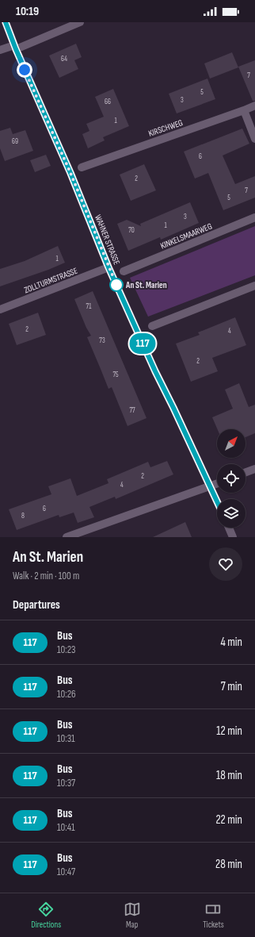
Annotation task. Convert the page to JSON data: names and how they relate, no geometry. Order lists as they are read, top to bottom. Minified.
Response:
{"streets":{"street":["KIRSCHWEG","KINKELSMAARWEG","WAHNER STRASSE","ZOLLTURMSTRASSE"]},"crossings":[["WAHNER STRASSE","ZOLLTURMSTRASSE"]],"places":["An St. Marien"],"lines":["bus line 117"],"house_numbers":["64","7","5","3","66","1","69","6","2","7","5","3","1","70","1","71","2","4","73","2","75","77","2","4","6","8"],"north":"top right","page":{"status":"10:19","on_map":"117","heading":[["An St. Marien","Walk · 2 min · 100 m"],"Departures"],"list":[{"mark":"117","name":"Bus","note":"10:23","value":"4 min"},{"mark":"117","name":"Bus","note":"10:26","value":"7 min"},{"mark":"117","name":"Bus","note":"10:31","value":"12 min"},{"mark":"117","name":"Bus","note":"10:37","value":"18 min"},{"mark":"117","name":"Bus","note":"10:41","value":"22 min"},{"mark":"117","name":"Bus","note":"10:47","value":"28 min"}],"tabs":["Directions","Map","Tickets"]}}
